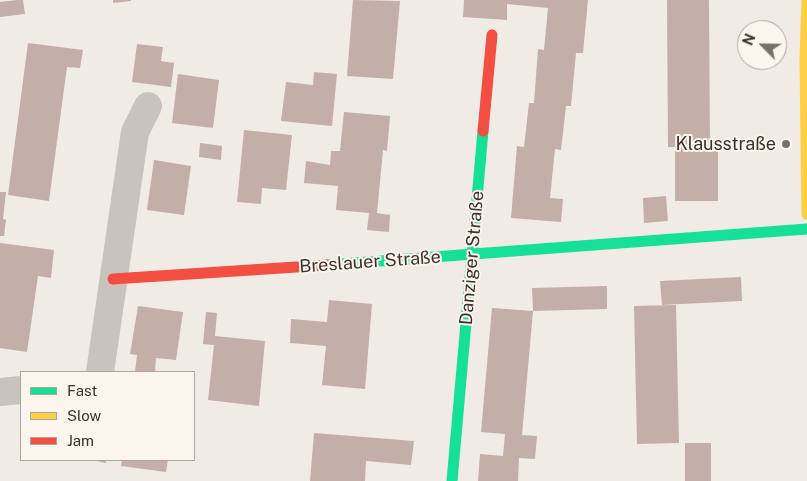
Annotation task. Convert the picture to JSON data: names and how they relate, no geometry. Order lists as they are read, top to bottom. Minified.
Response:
{"streets":{"street":["Danziger Straße","Breslauer Straße"]},"crossings":[["Danziger Straße","Breslauer Straße"]],"places":["Klausstraße"],"legend":["Fast","Slow","Jam"],"north":"top left"}
